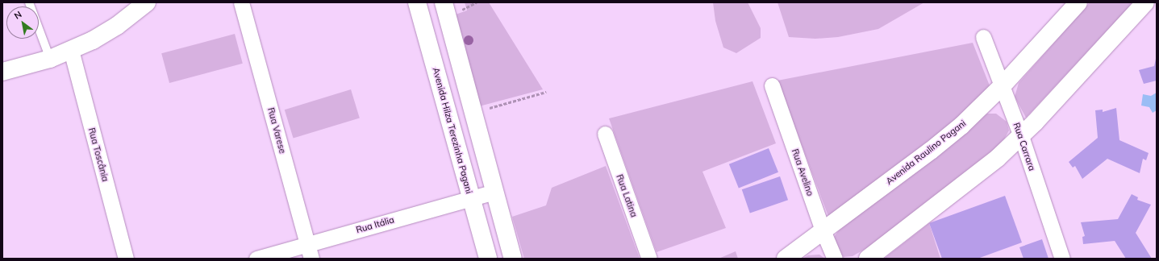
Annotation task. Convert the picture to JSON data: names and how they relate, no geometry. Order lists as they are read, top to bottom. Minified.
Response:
{"streets":{"main road":["Avenida Hilza Terezinha Pagani","Avenida Raulino Pagani"],"street":["Rua Varese","Rua Carrara","Rua Toscânia","Rua Avelino","Rua Latina","Rua Itália"]},"crossings":[["Rua Varese","Rua Itália"],["Avenida Hilza Terezinha Pagani","Rua Itália"],["Rua Carrara","Avenida Raulino Pagani"],["Avenida Raulino Pagani","Rua Avelino"]],"north":"top left"}
